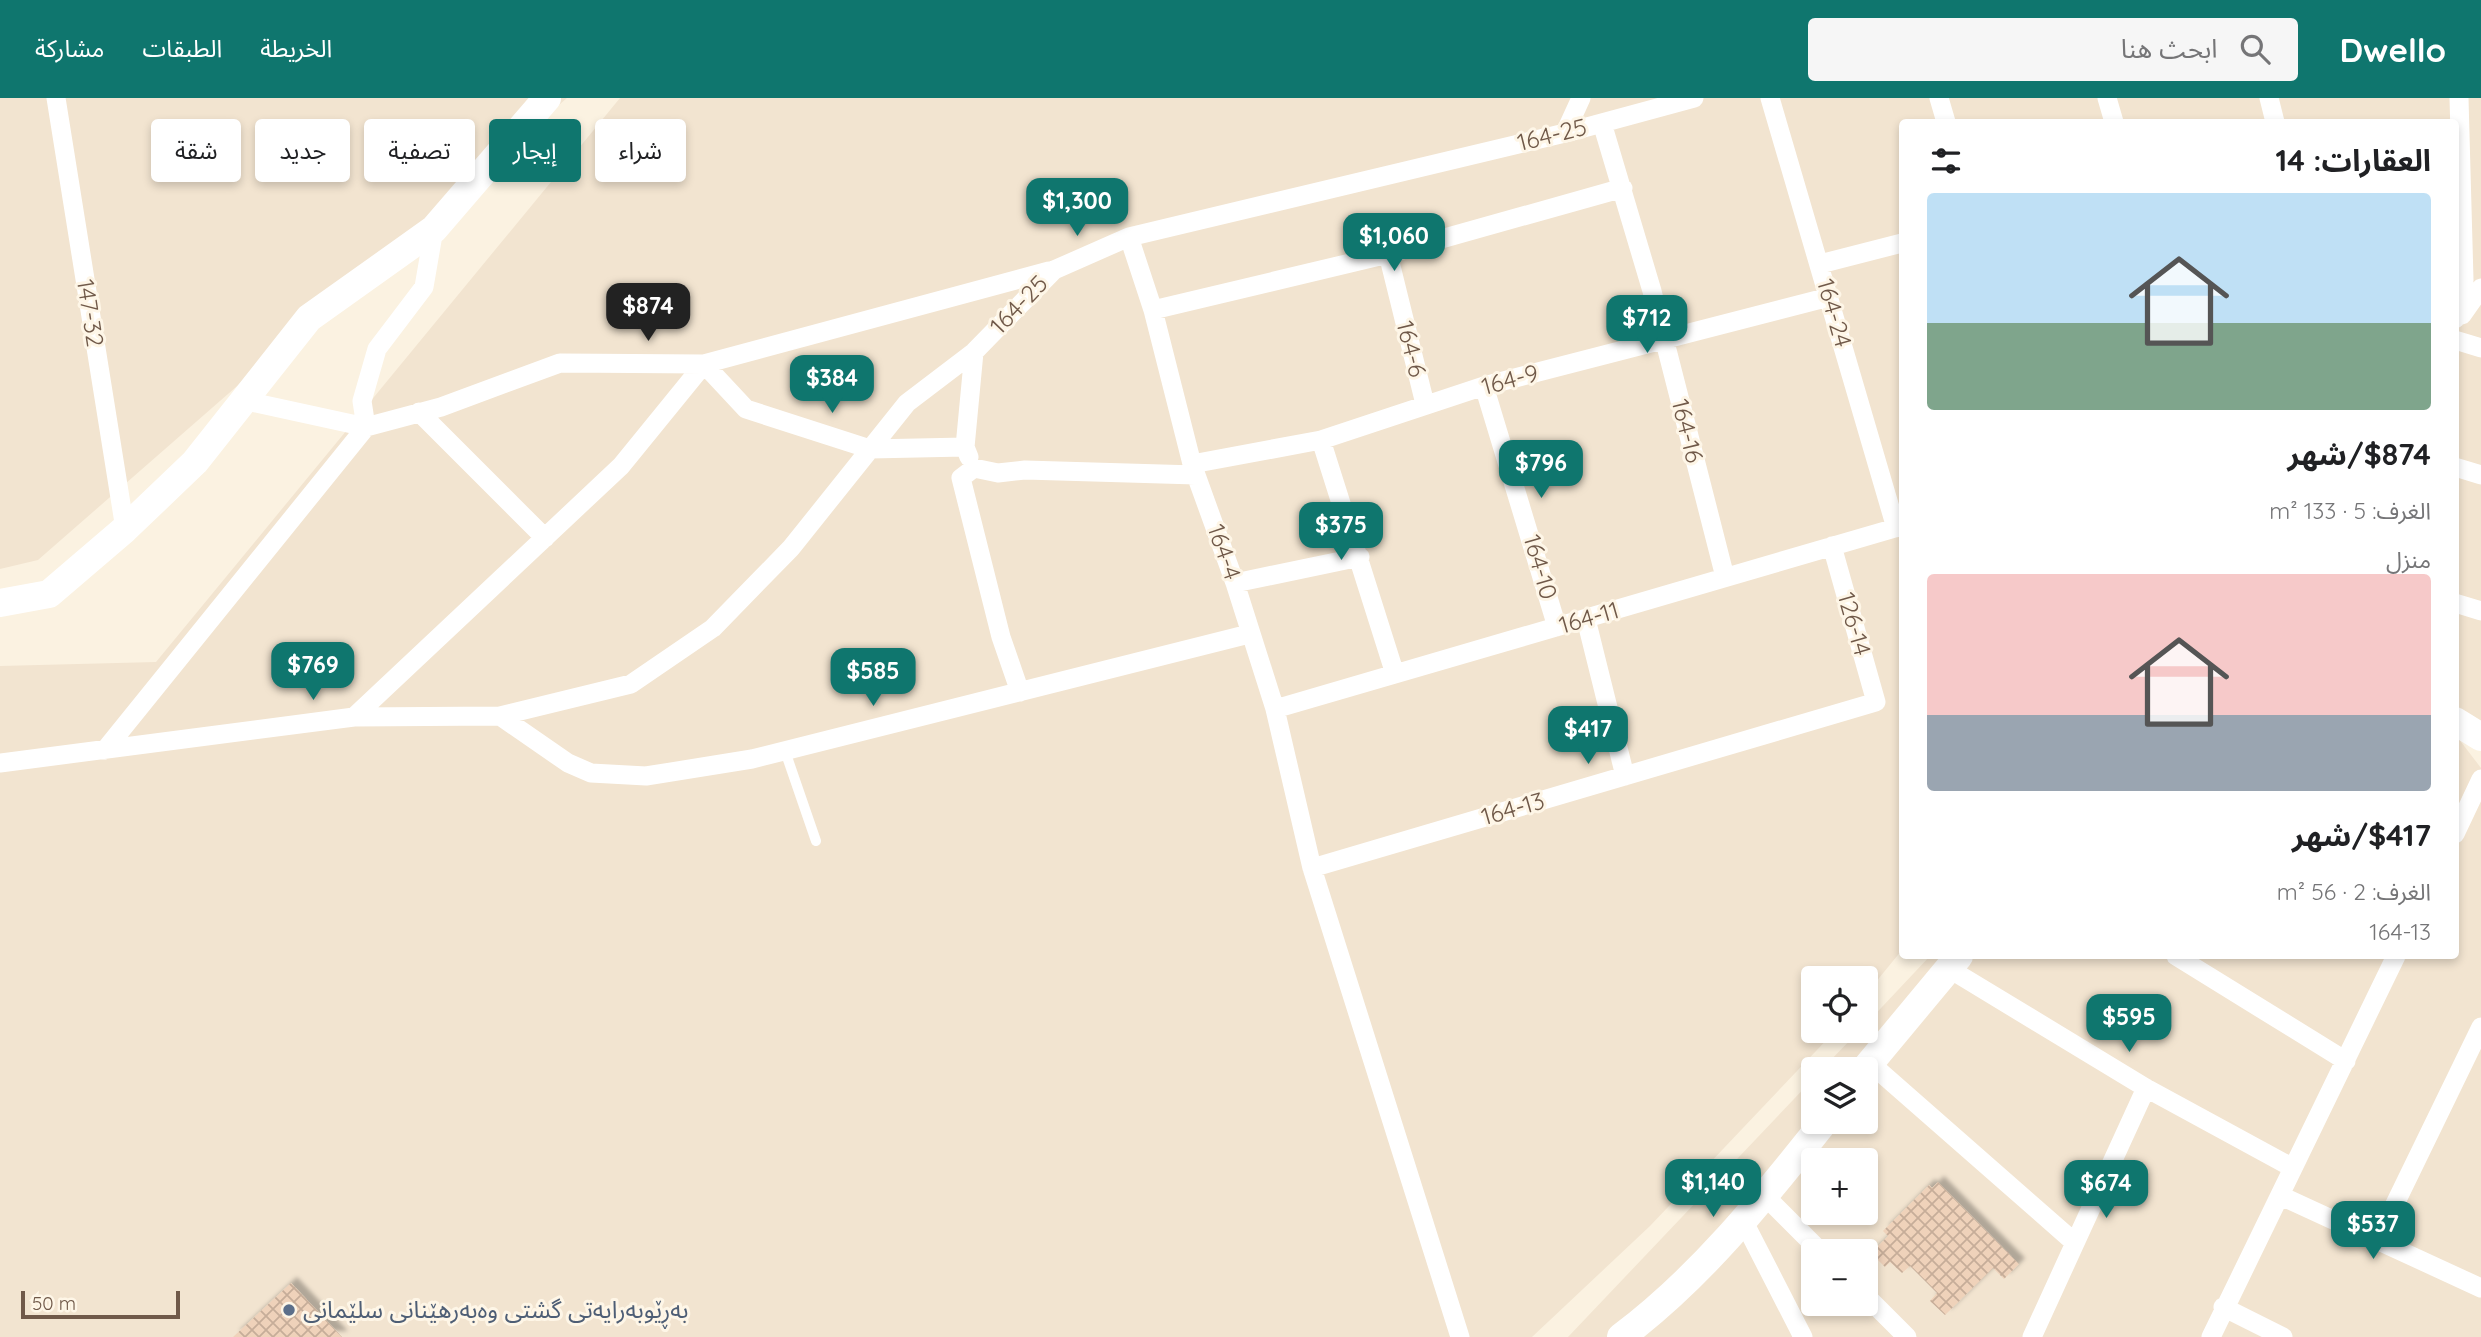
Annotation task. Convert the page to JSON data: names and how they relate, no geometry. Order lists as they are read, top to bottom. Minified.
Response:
{"streets":{"street":["164-25","147-32","164-24","164-6","164-9","164-16","164-4","164-10","164-11","126-14","164-13"]},"crossings":[["164-25","164-16"],["164-25","164-4"],["164-24","164-9"],["164-24","164-11"],["164-6","164-9"],["164-9","164-16"],["164-9","164-4"],["164-9","164-10"],["164-16","164-11"],["164-4","164-11"],["164-4","164-13"],["164-10","164-11"],["164-11","126-14"],["126-14","164-13"]],"places":["بەڕێوبەرایەتی گشتی وەبەرهێنانی سلێمانی"],"scale_bar":"50 m","page":{"header":"Dwello","search":"ابحث هنا","nav":["الخريطة","الطبقات","مشاركة"],"chip":["شراء","إيجار","تصفية","جديد","شقة"],"heading":"العقارات: 14","price":["$1,300","$1,060","$874","$712","$384","$796","$375","$769","$585","$417","$595","$1,140","$674","$537"],"list":[{"name":"$874/شهر","note":"الغرف: 5 · 133 m² · منزل"},{"name":"$417/شهر","note":"الغرف: 2 · 56 m² · 164-13"}],"map_buttons":["+","−"],"scale":"50 m"}}
